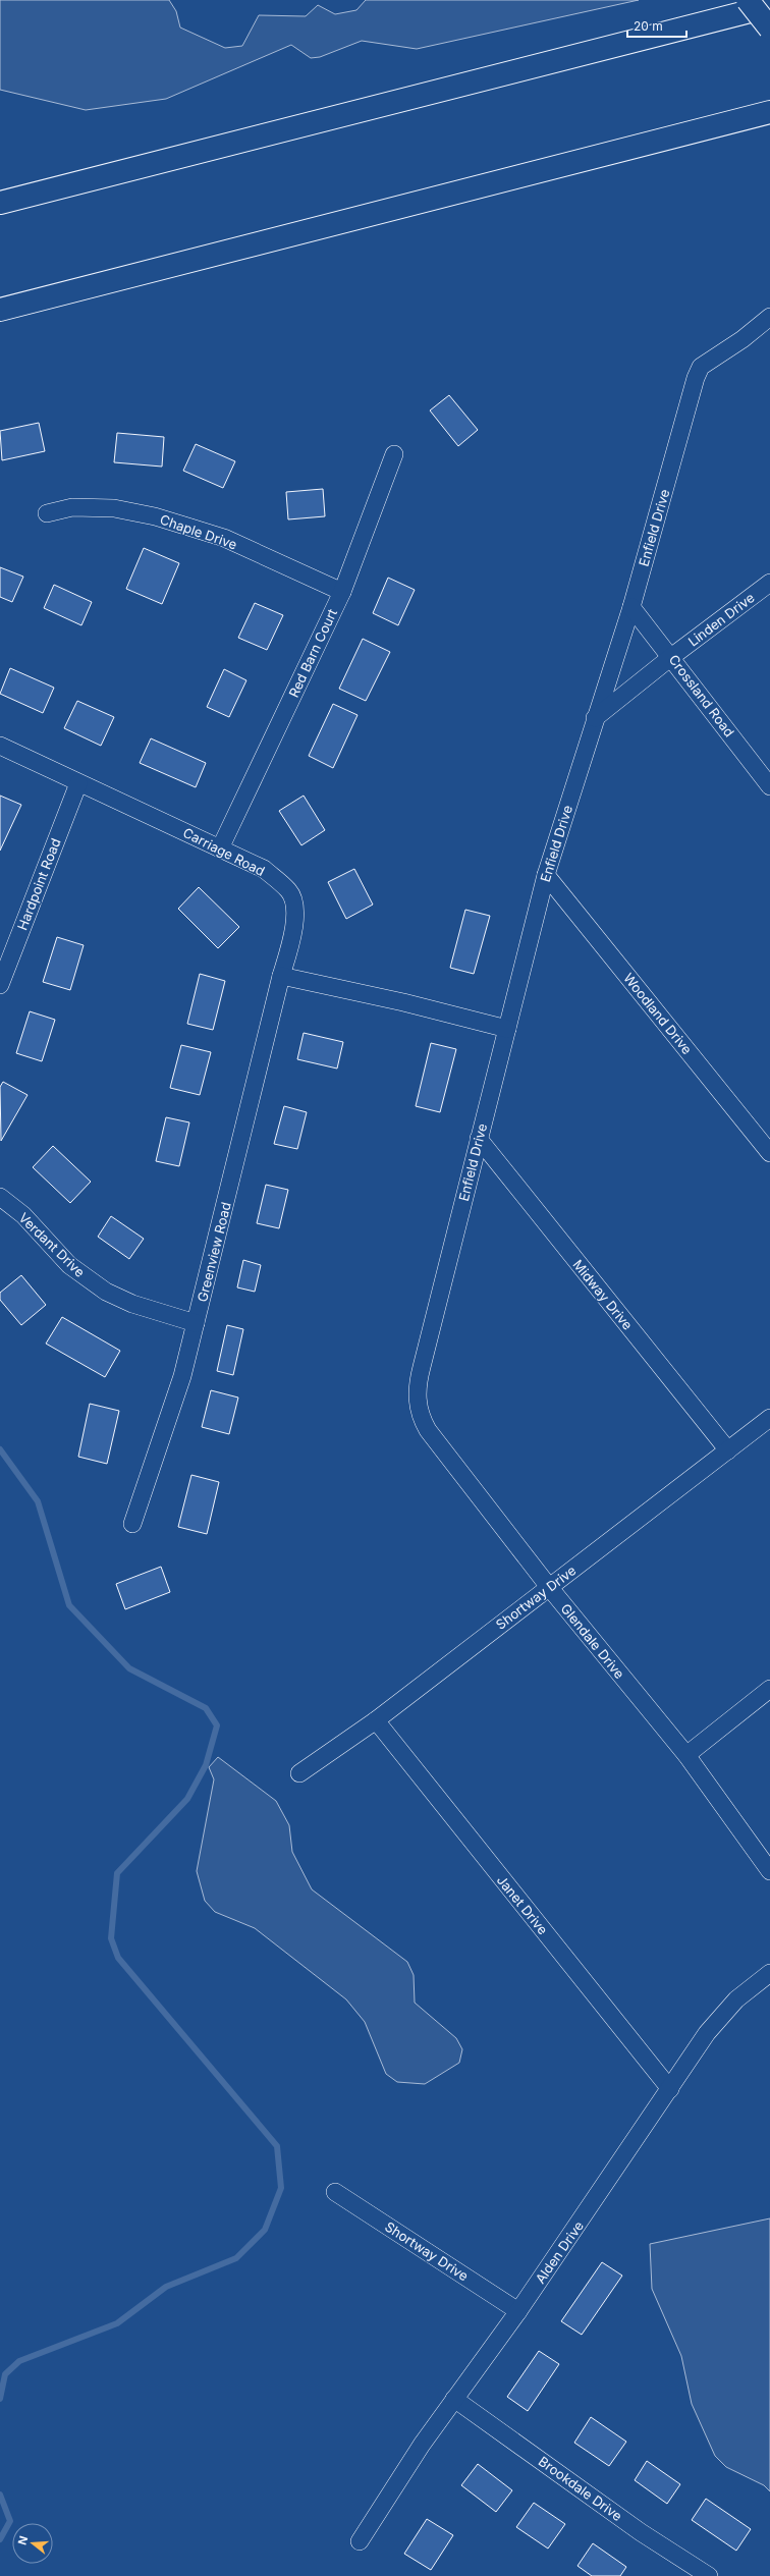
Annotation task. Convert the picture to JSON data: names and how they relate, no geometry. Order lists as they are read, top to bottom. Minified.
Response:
{"streets":{"street":["Enfield Drive","Chaple Drive","Linden Drive","Red Barn Court","Crossland Road","Carriage Road","Hardpoint Road","Woodland Drive","Verdant Drive","Greenview Road","Midway Drive","Shortway Drive","Glendale Drive","Janet Drive","Alden Drive","Brookdale Drive"]},"crossings":[["Enfield Drive","Linden Drive"],["Enfield Drive","Crossland Road"],["Enfield Drive","Woodland Drive"],["Enfield Drive","Midway Drive"],["Enfield Drive","Glendale Drive"],["Chaple Drive","Red Barn Court"],["Linden Drive","Crossland Road"],["Red Barn Court","Carriage Road"],["Carriage Road","Hardpoint Road"],["Carriage Road","Greenview Road"],["Verdant Drive","Greenview Road"],["Midway Drive","Shortway Drive"],["Shortway Drive","Glendale Drive"],["Shortway Drive","Janet Drive"],["Shortway Drive","Alden Drive"],["Janet Drive","Alden Drive"],["Alden Drive","Brookdale Drive"]],"scale_bar":"20 m","north":"left"}
